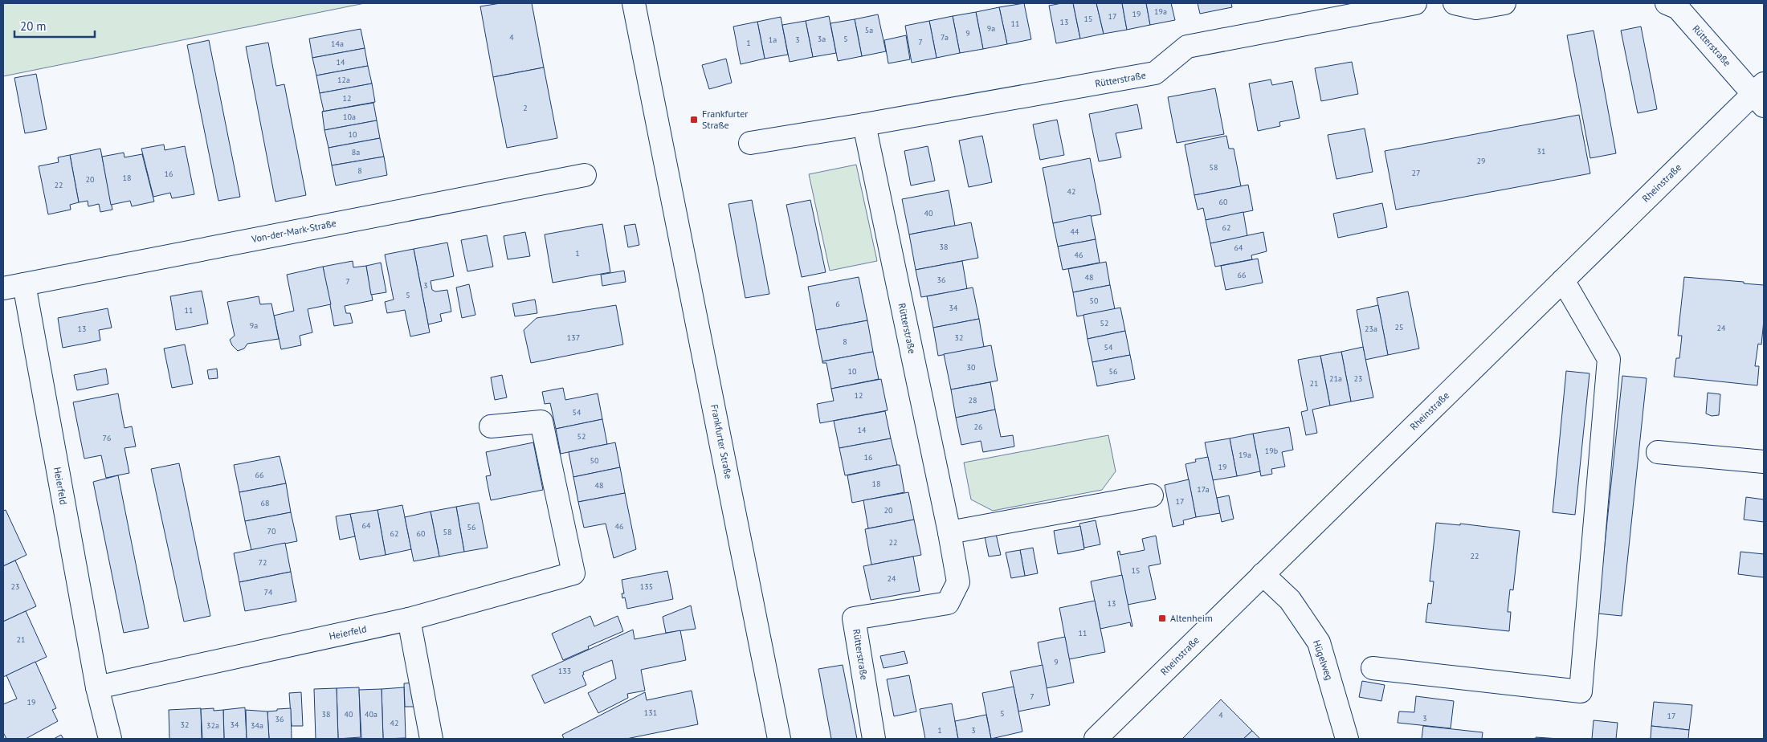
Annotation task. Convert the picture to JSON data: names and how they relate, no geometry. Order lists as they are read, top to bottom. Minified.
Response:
{"streets":{"street":["Rütterstraße","Rheinstraße","Von-der-Mark-Straße","Frankfurter Straße","Heierfeld","Hügelweg"]},"crossings":[["Rütterstraße","Rheinstraße"],["Rheinstraße","Hügelweg"],["Von-der-Mark-Straße","Heierfeld"]],"places":{"transit":["Frankfurter Straße","Altenheim"]},"house_numbers":["19a","19","17","15","13","11","9a","5a","9","4","7a","3a","5","1a","3","7","1","14a","14","12a","12","2","10a","10","31","8a","29","58","8","27","16","18","20","22","42","60","40","62","44","38","64","1","46","66","48","36","7","3","5","50","6","34","11","52","9a","25","24","13","23a","137","32","8","54","30","10","56","21a","23","21","12","28","54","26","14","52","76","19b","19a","16","50","19","66","18","48","17a","17","68","20","64","46","56","70","58","62","60","22","22","72","15","24","23","135","74","13","11","21","9","133","7","19","131","5","38","40","40a","4","17","3","36","42","32","34","32a","34a","1","3"],"scale_bar":"20 m"}
